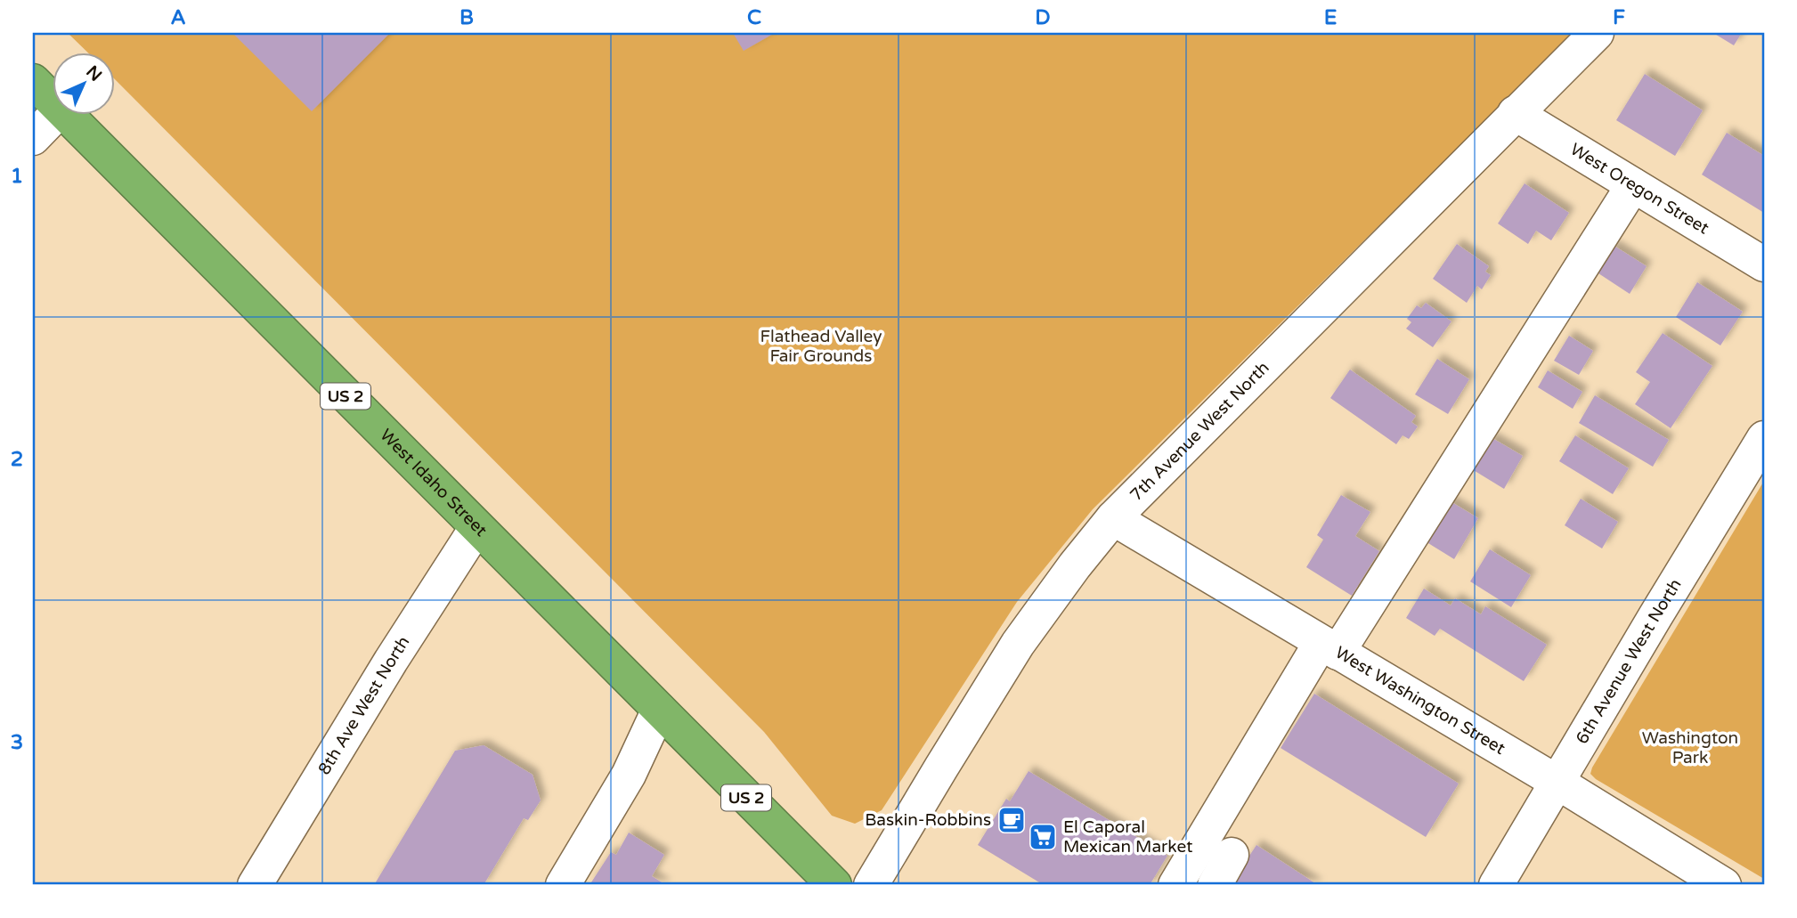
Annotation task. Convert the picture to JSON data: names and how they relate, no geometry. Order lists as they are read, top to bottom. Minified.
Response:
{"streets":{"highway":["US 2","West Idaho Street"],"street":["West Oregon Street","7th Avenue West North","6th Avenue West North","West Washington Street","8th Ave West North"]},"crossings":[["West Oregon Street","7th Avenue West North"],["7th Avenue West North","West Washington Street"],["West Idaho Street","8th Ave West North"],["6th Avenue West North","West Washington Street"]],"parks":["Flathead Valley Fair Grounds","Washington Park"],"places":{"cafe":["Baskin-Robbins"],"supermarket":["El Caporal Mexican Market"]},"north":"top right","grid":{"columns":["A","B","C","D","E","F"],"rows":["1","2","3"]}}
